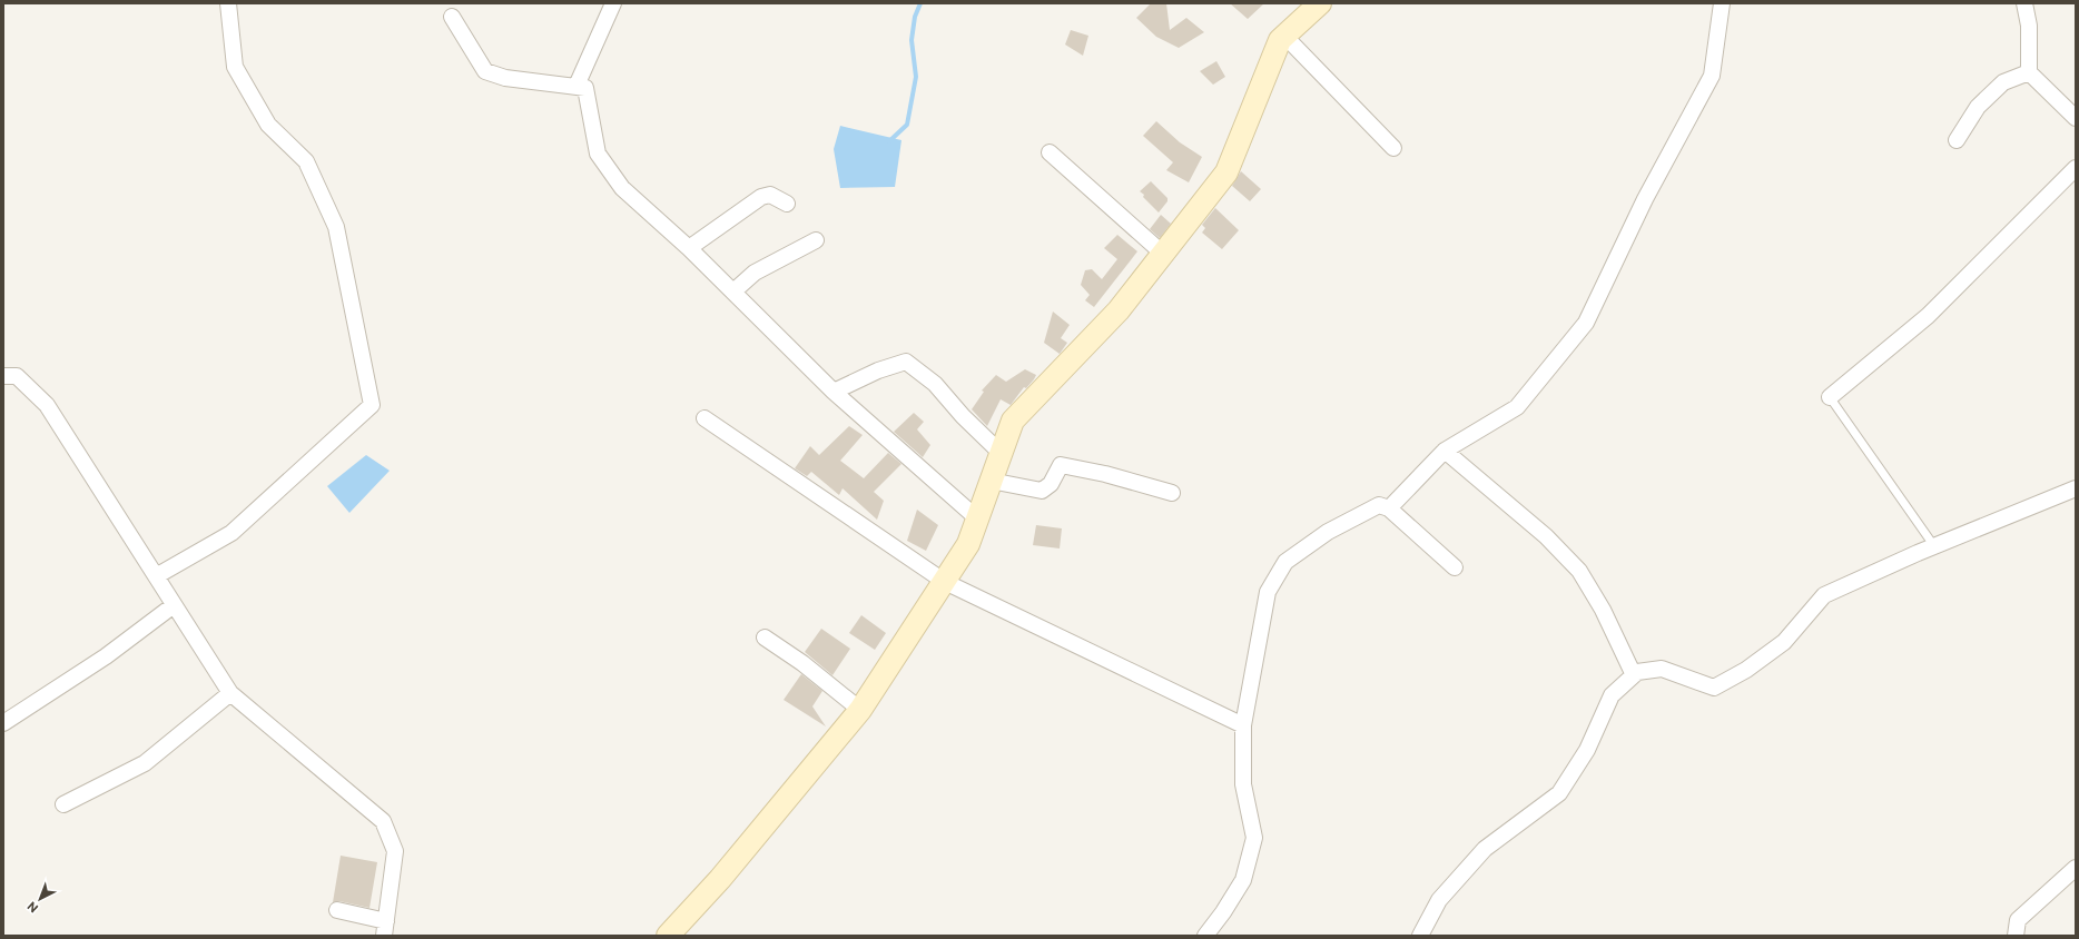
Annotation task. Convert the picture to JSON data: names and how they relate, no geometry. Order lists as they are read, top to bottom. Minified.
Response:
{"north":"bottom left"}
